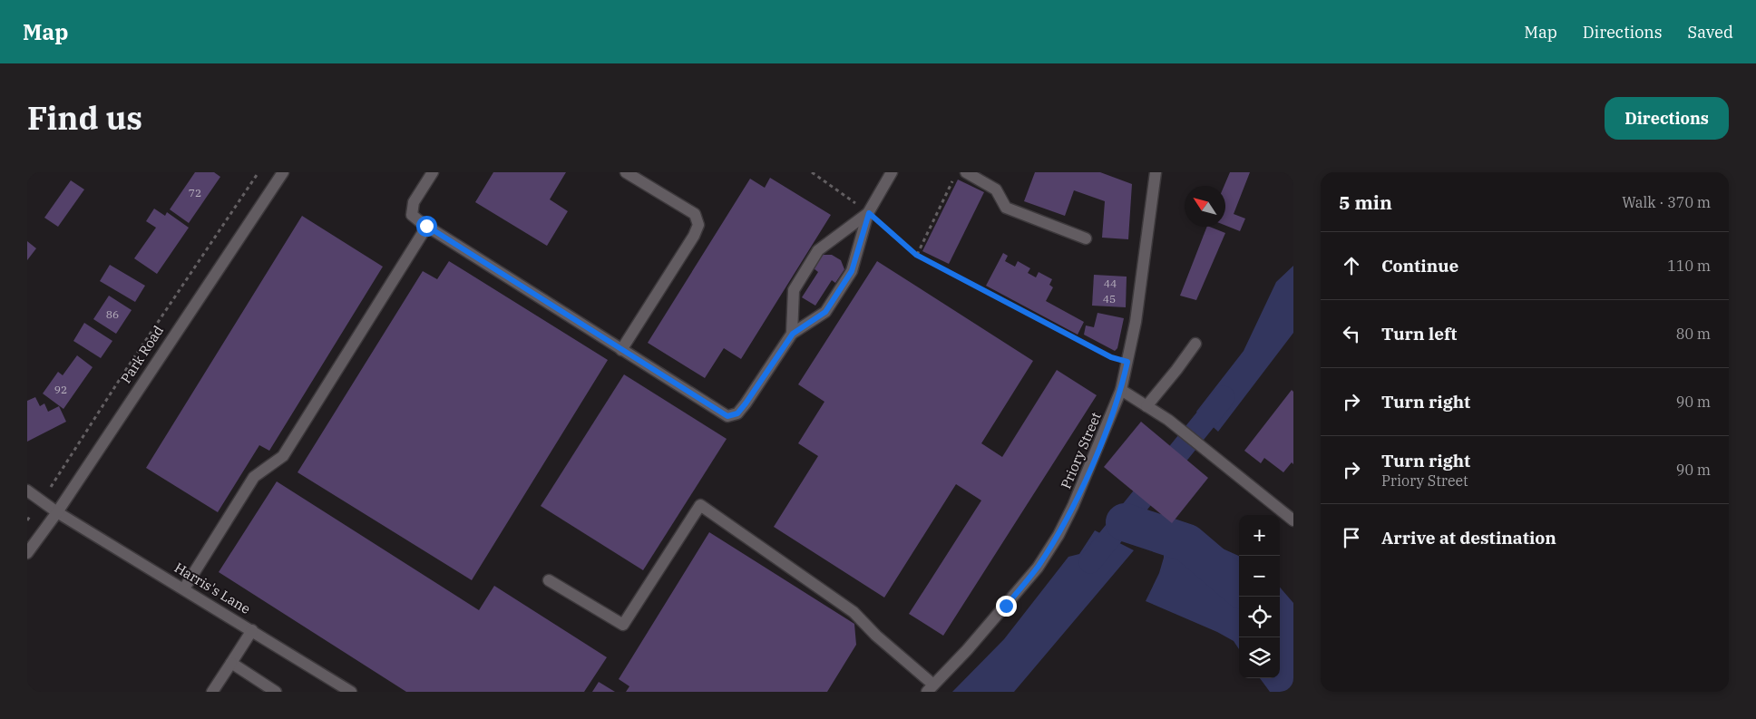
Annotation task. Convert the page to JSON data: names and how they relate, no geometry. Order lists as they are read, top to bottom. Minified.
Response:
{"streets":{"street":["Park Road","Priory Street","Harris's Lane"]},"crossings":[["Park Road","Harris's Lane"]],"house_numbers":["72","44","45","86","92"],"north":"top left","page":{"header":"Map","nav":["Map","Directions","Saved"],"title":"Find us","buttons":"Directions","heading":["5 min","Walk · 370 m"],"list":[["Continue","110 m"],["Turn left","80 m"],["Turn right","90 m"],["Turn right","Priory Street","90 m"],"Arrive at destination"],"map_buttons":["+","−"]}}
